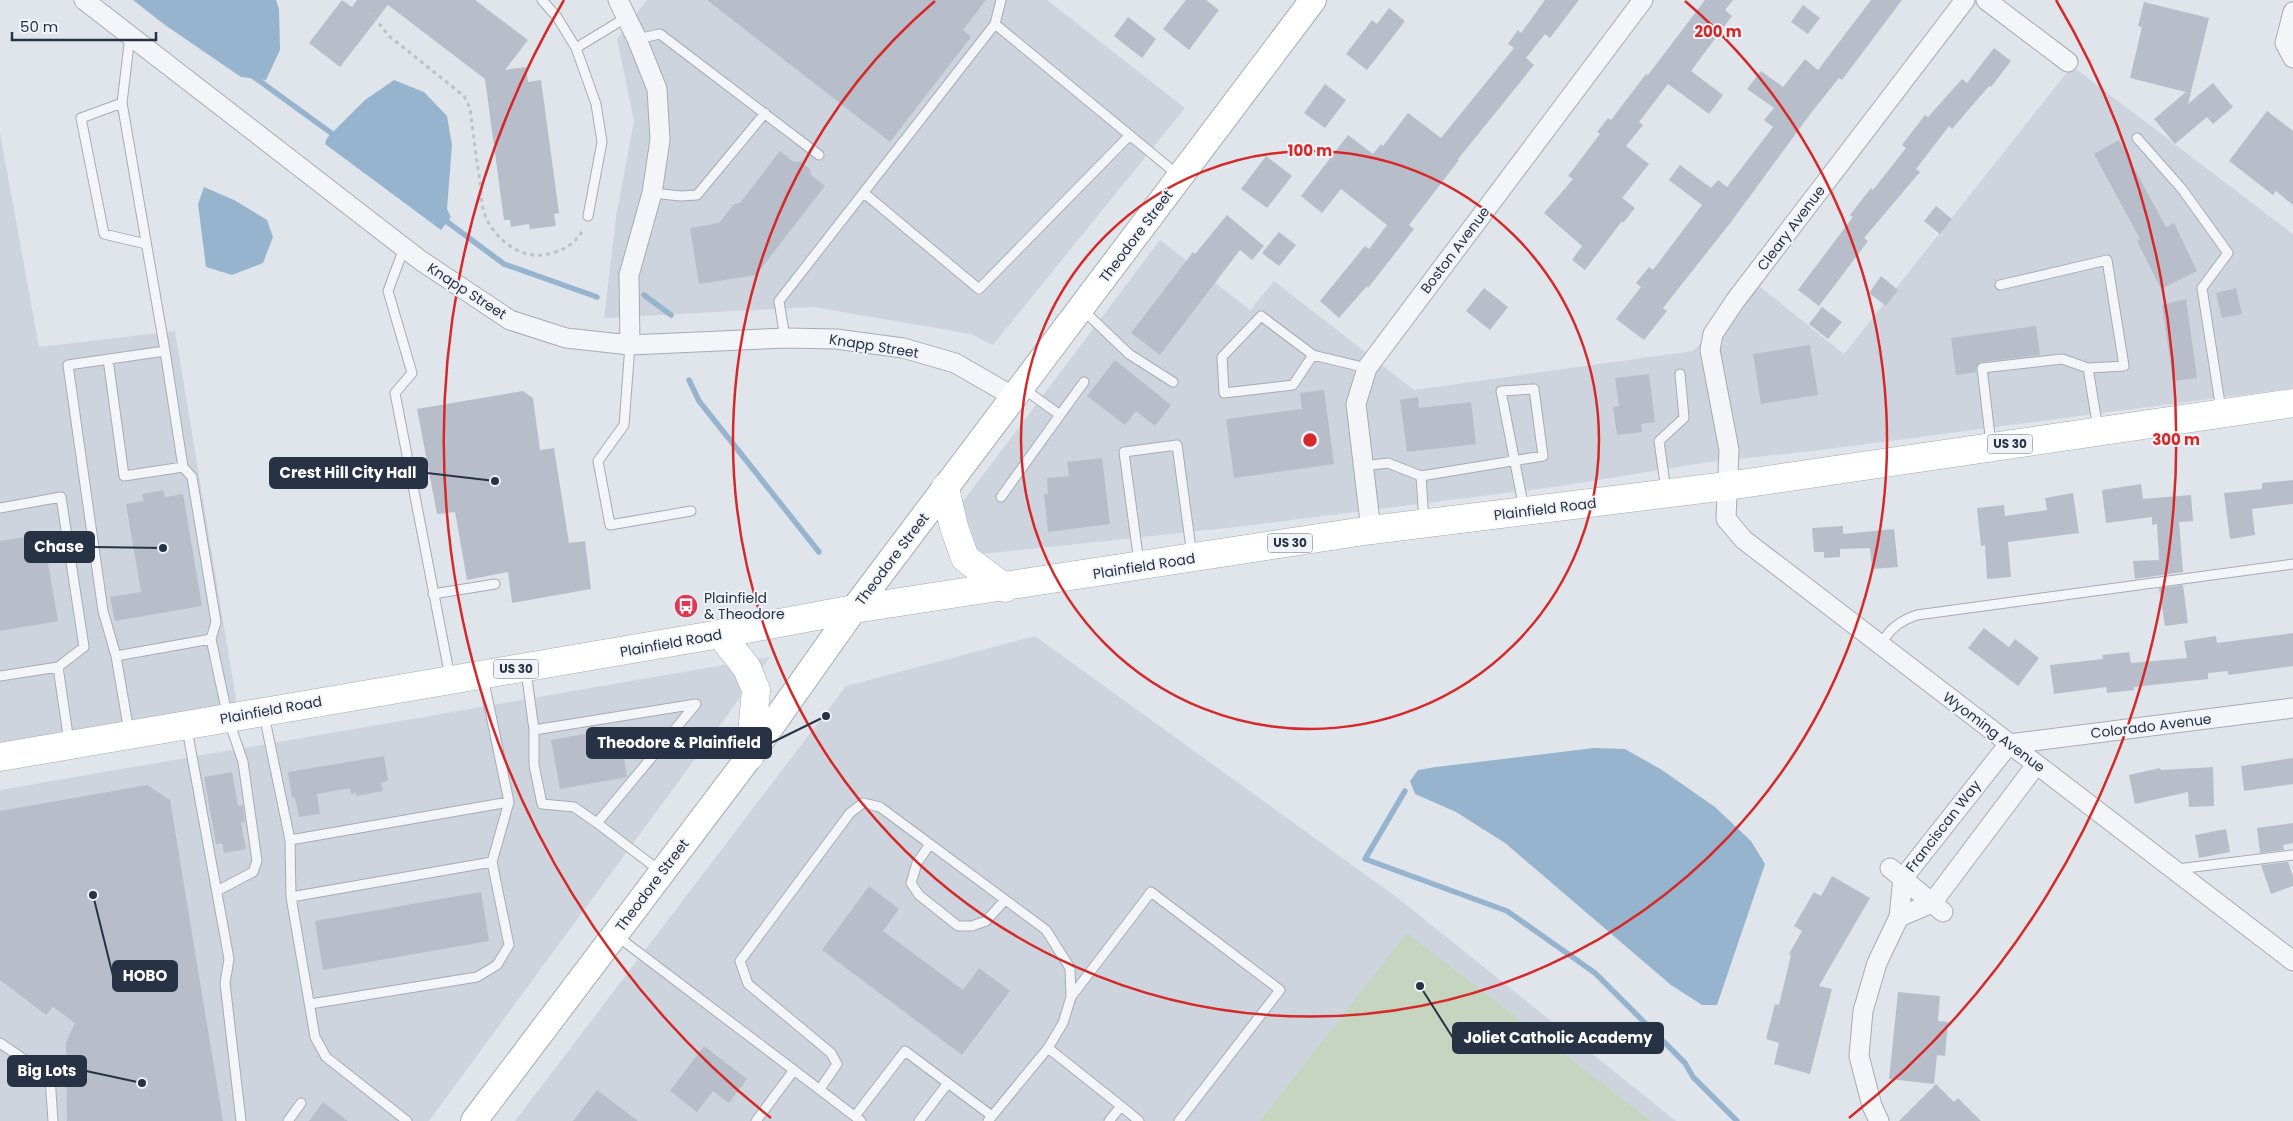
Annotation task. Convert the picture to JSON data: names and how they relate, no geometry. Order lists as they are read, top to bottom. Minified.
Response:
{"streets":{"main road":["Theodore Street","US 30","Plainfield Road"],"street":["Cleary Avenue","Boston Avenue","Knapp Street","Colorado Avenue","Wyoming Avenue","Franciscan Way"]},"crossings":[["Cleary Avenue","Plainfield Road"],["Cleary Avenue","Wyoming Avenue"],["Theodore Street","Knapp Street"],["Theodore Street","Plainfield Road"],["Boston Avenue","Plainfield Road"],["Plainfield Road","Wyoming Avenue"],["Colorado Avenue","Wyoming Avenue"],["Colorado Avenue","Franciscan Way"],["Wyoming Avenue","Franciscan Way"]],"places":{"other":["Crest Hill City Hall","Chase","Theodore & Plainfield","HOBO","Joliet Catholic Academy","Big Lots"],"bus stop":["Plainfield & Theodore"]},"scale_bar":"50 m","rings":["200 m","100 m","300 m"]}
